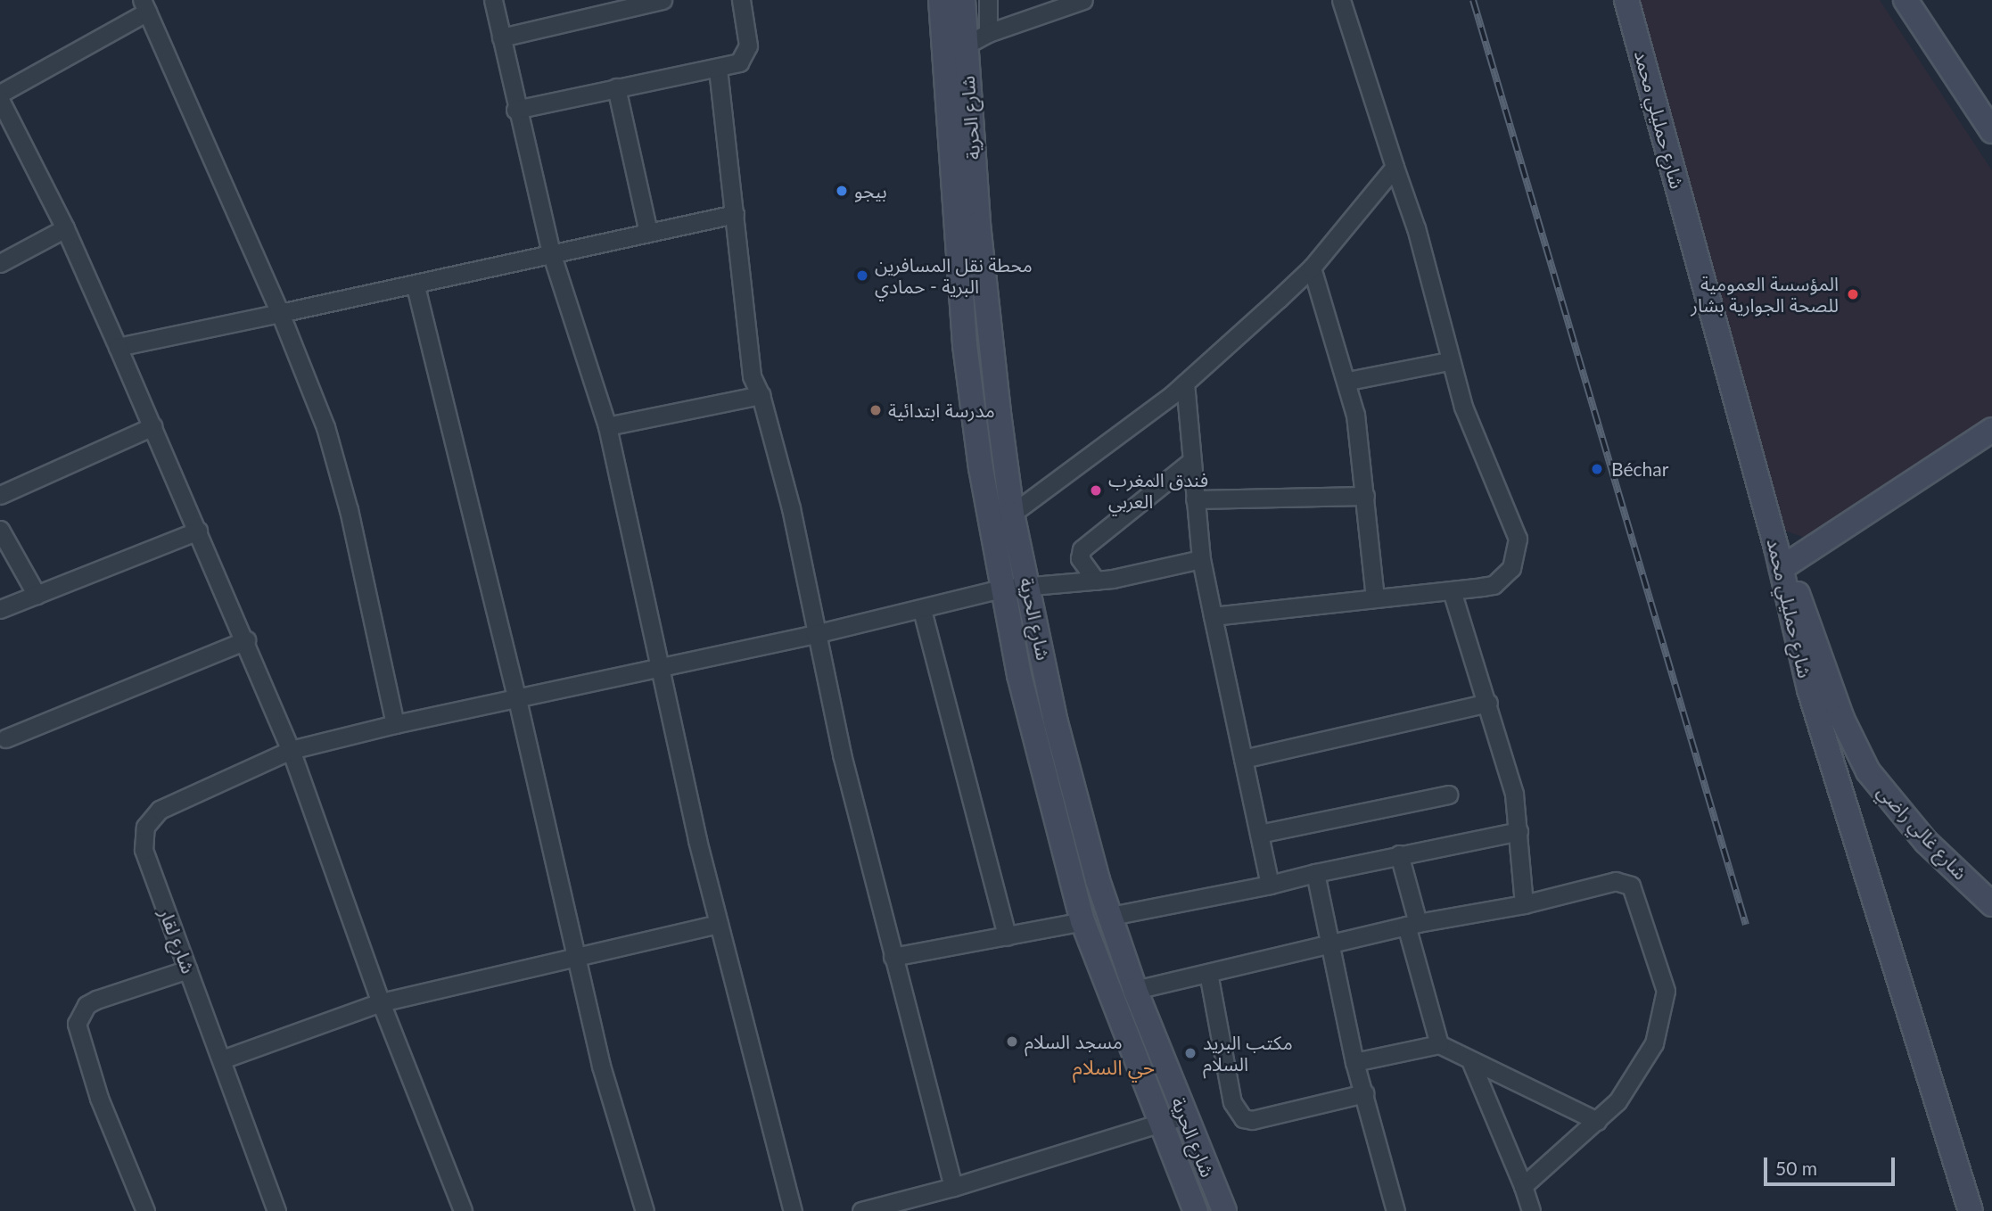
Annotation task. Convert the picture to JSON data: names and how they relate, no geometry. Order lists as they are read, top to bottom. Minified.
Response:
{"streets":{"main road":["شارع الحرية","شارع حمليلي محمد","شارع غالي راضي"],"street":["شارع لقار"]},"crossings":[["شارع الحرية","شارع لقار"],["شارع حمليلي محمد","شارع غالي راضي"]],"districts":["حي السلام"],"places":["بيجو","محطة نقل المسافرين البرية - حمادي","المؤسسة العمومية للصحة الجوارية بشار","مدرسة ابتدائية","Béchar","فندق المغرب العربي","مسجد السلام","مكتب البريد السلام"],"scale_bar":"50 m"}
